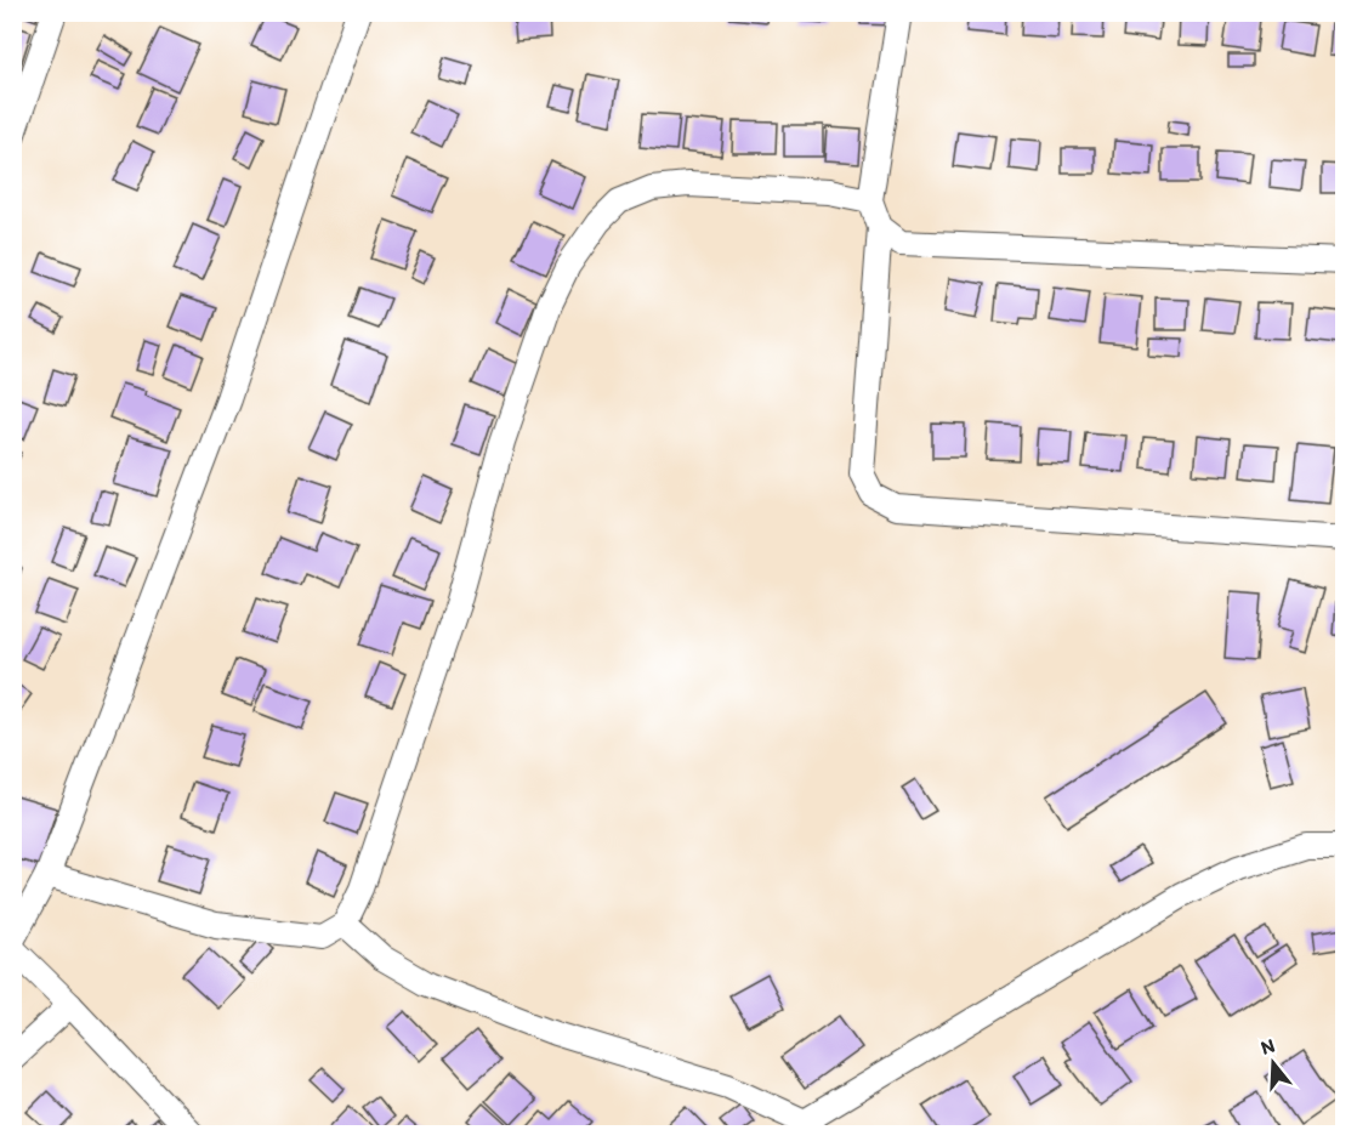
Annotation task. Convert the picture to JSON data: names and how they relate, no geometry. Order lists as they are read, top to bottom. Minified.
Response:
{"north":"top"}
